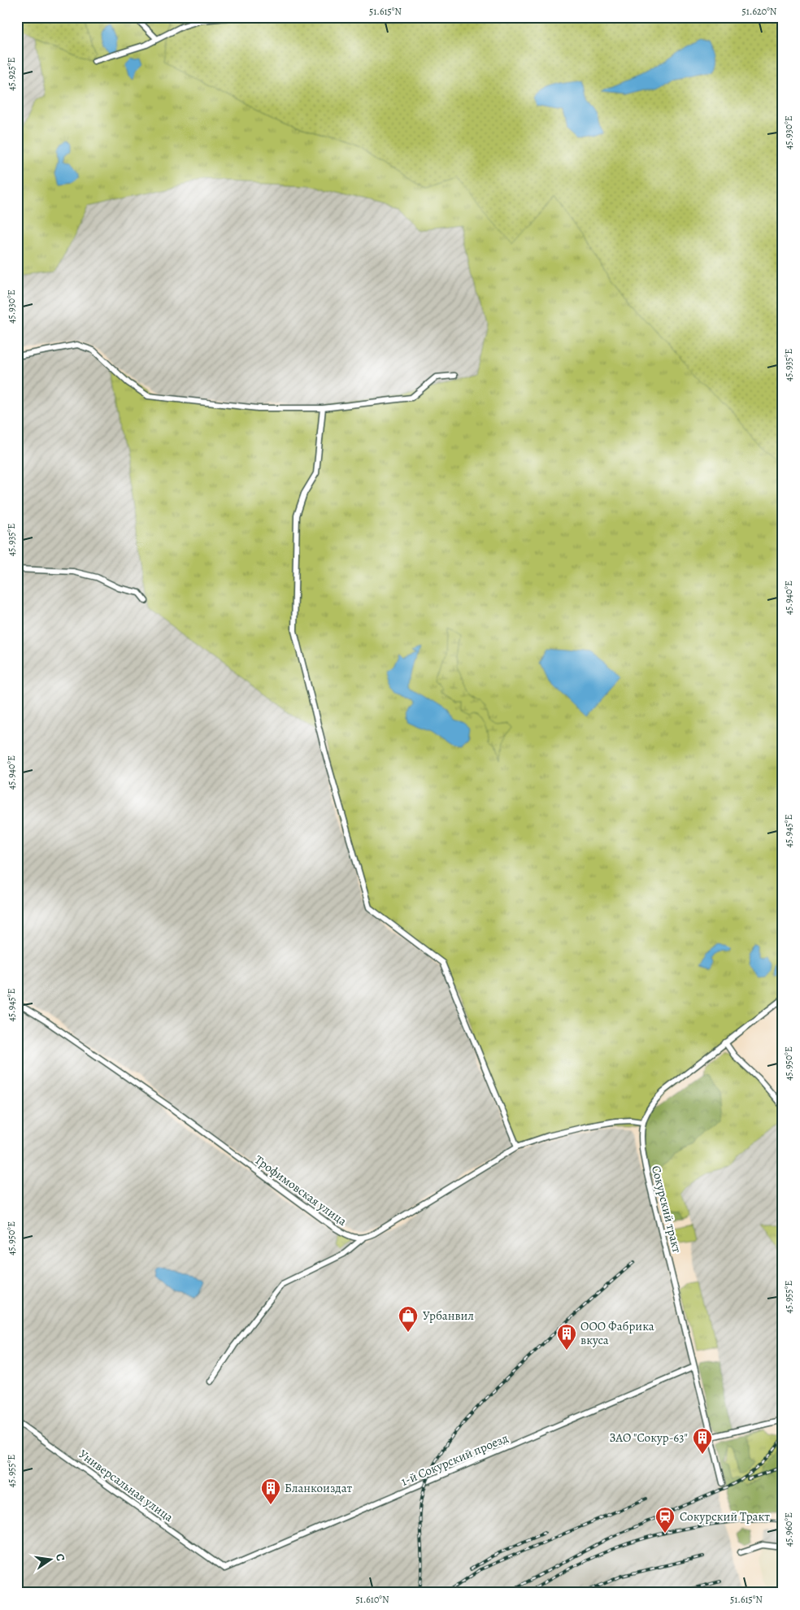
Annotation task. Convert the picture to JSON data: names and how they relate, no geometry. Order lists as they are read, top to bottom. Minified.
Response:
{"streets":{"street":["Трофимовская улица","Сокурский тракт","1-й Сокурский проезд","Универсальная улица"]},"crossings":[["Сокурский тракт","1-й Сокурский проезд"],["1-й Сокурский проезд","Универсальная улица"]],"places":{"shop":["Урбанвил"],"building":["ООО Фабрика вкуса","ЗАО \"Сокур-63\"","Бланкоиздат"],"station":["Сокурский Тракт"]},"north":"right","coordinates":["51.615°N","51.620°N","45.925°E","45.930°E","45.935°E","45.940°E","45.945°E","45.950°E","45.955°E","45.960°E","51.610°N"]}
